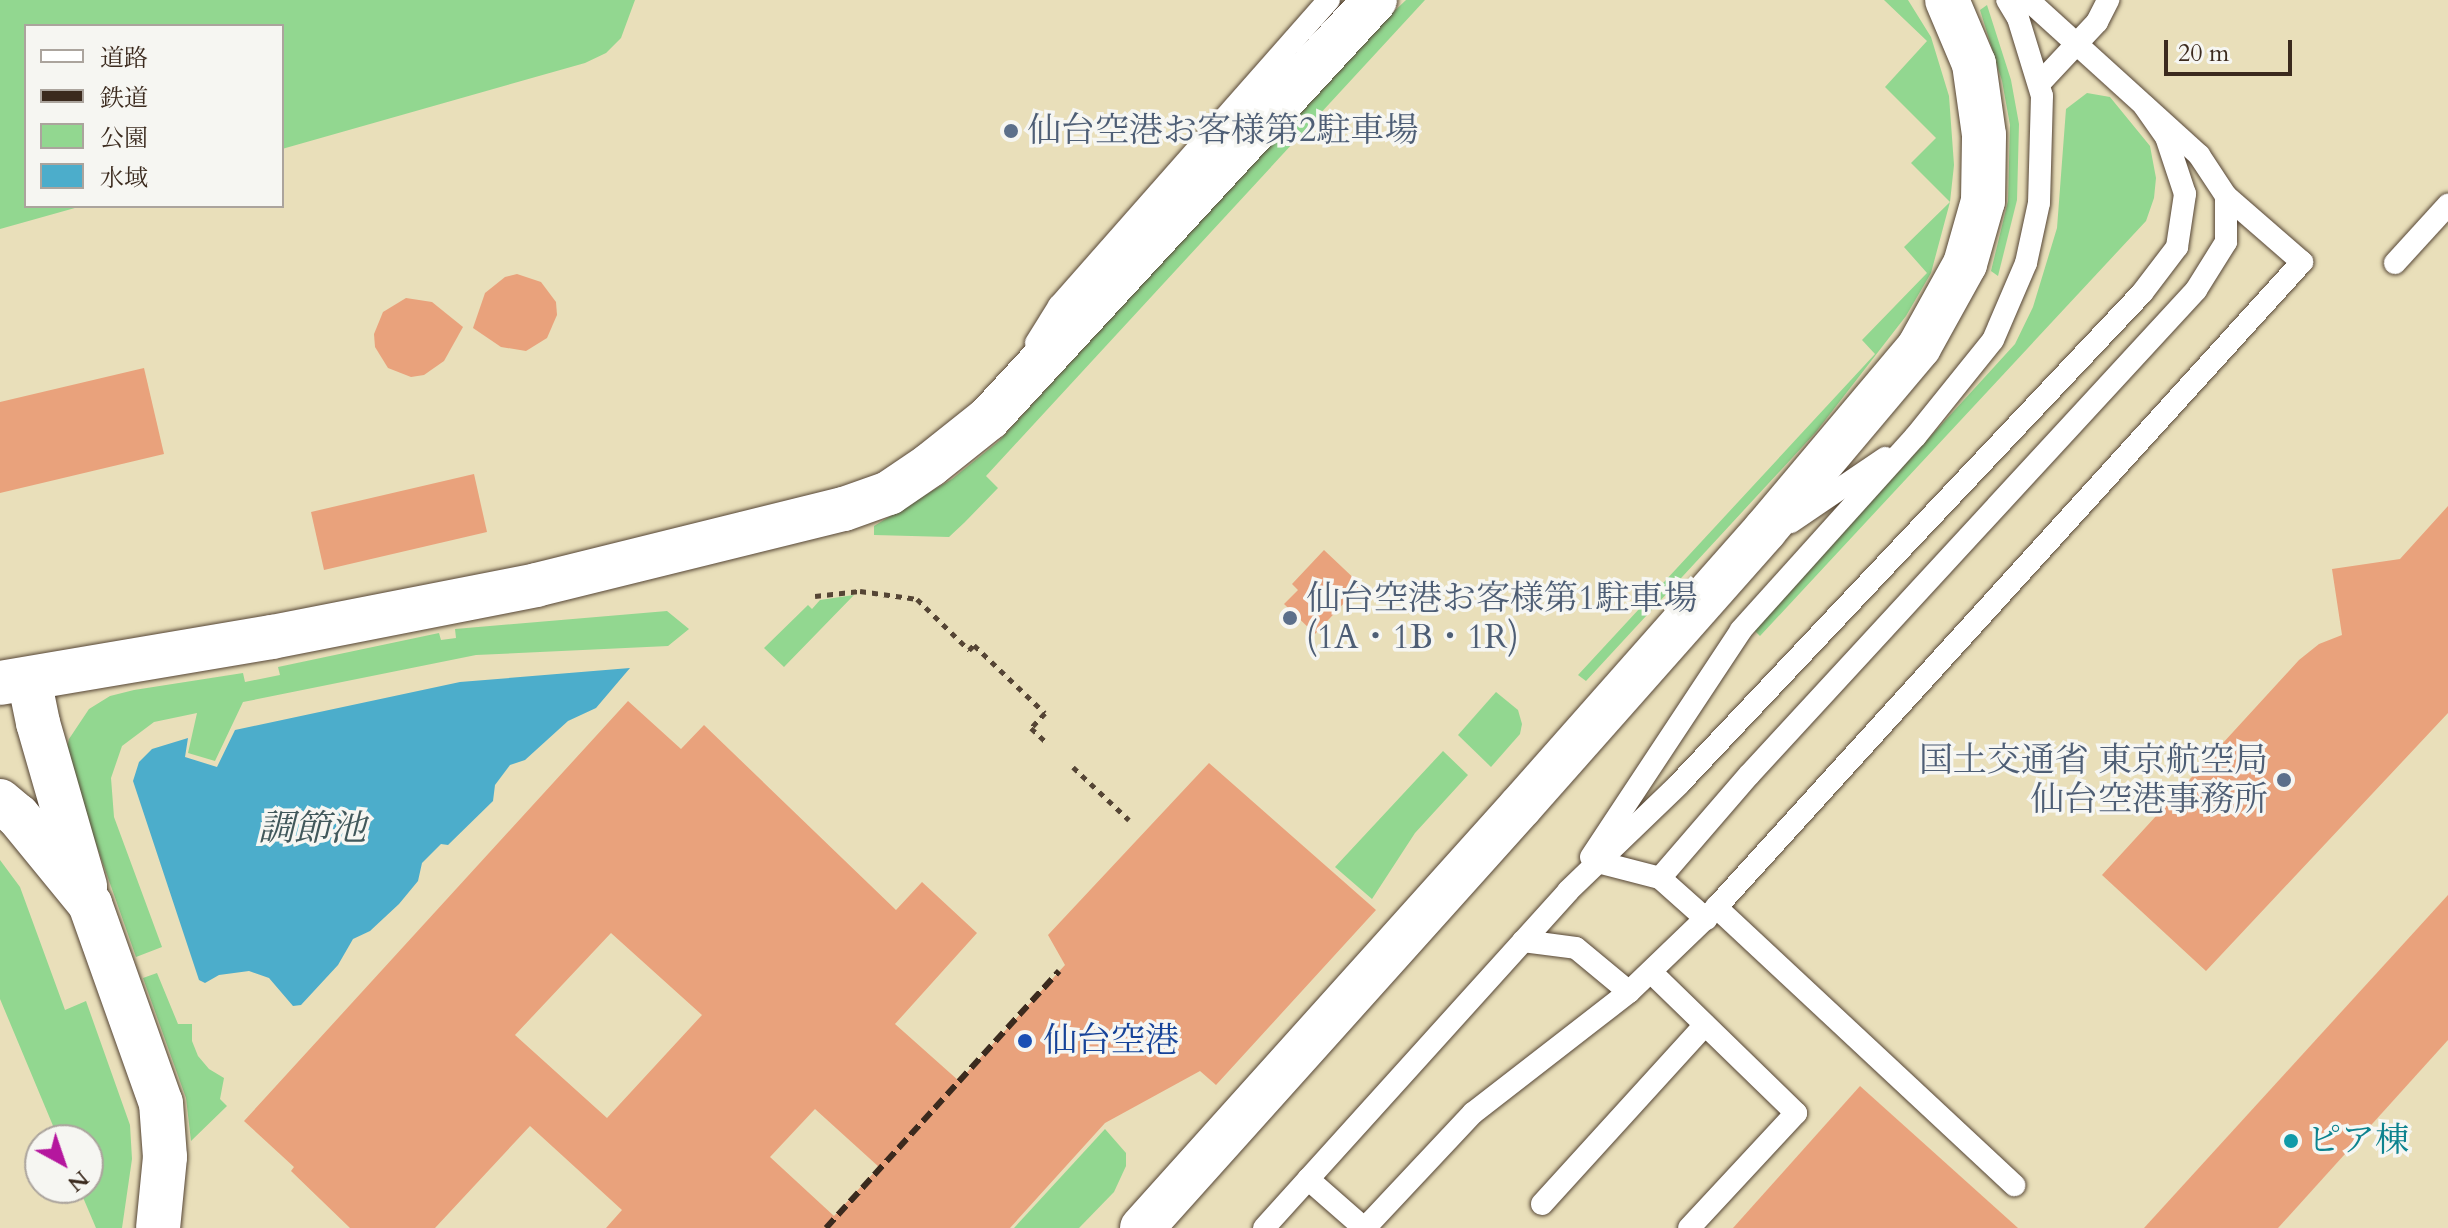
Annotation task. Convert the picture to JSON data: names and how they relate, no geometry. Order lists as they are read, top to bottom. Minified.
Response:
{"water":["調節池"],"places":["仙台空港お客様第2駐車場","仙台空港お客様第1駐車場 (1A・1B・1R)","国土交通省 東京航空局 仙台空港事務所","仙台空港","ピア棟"],"legend":["道路","鉄道","公園","水域"],"scale_bar":"20 m","north":"bottom right"}
